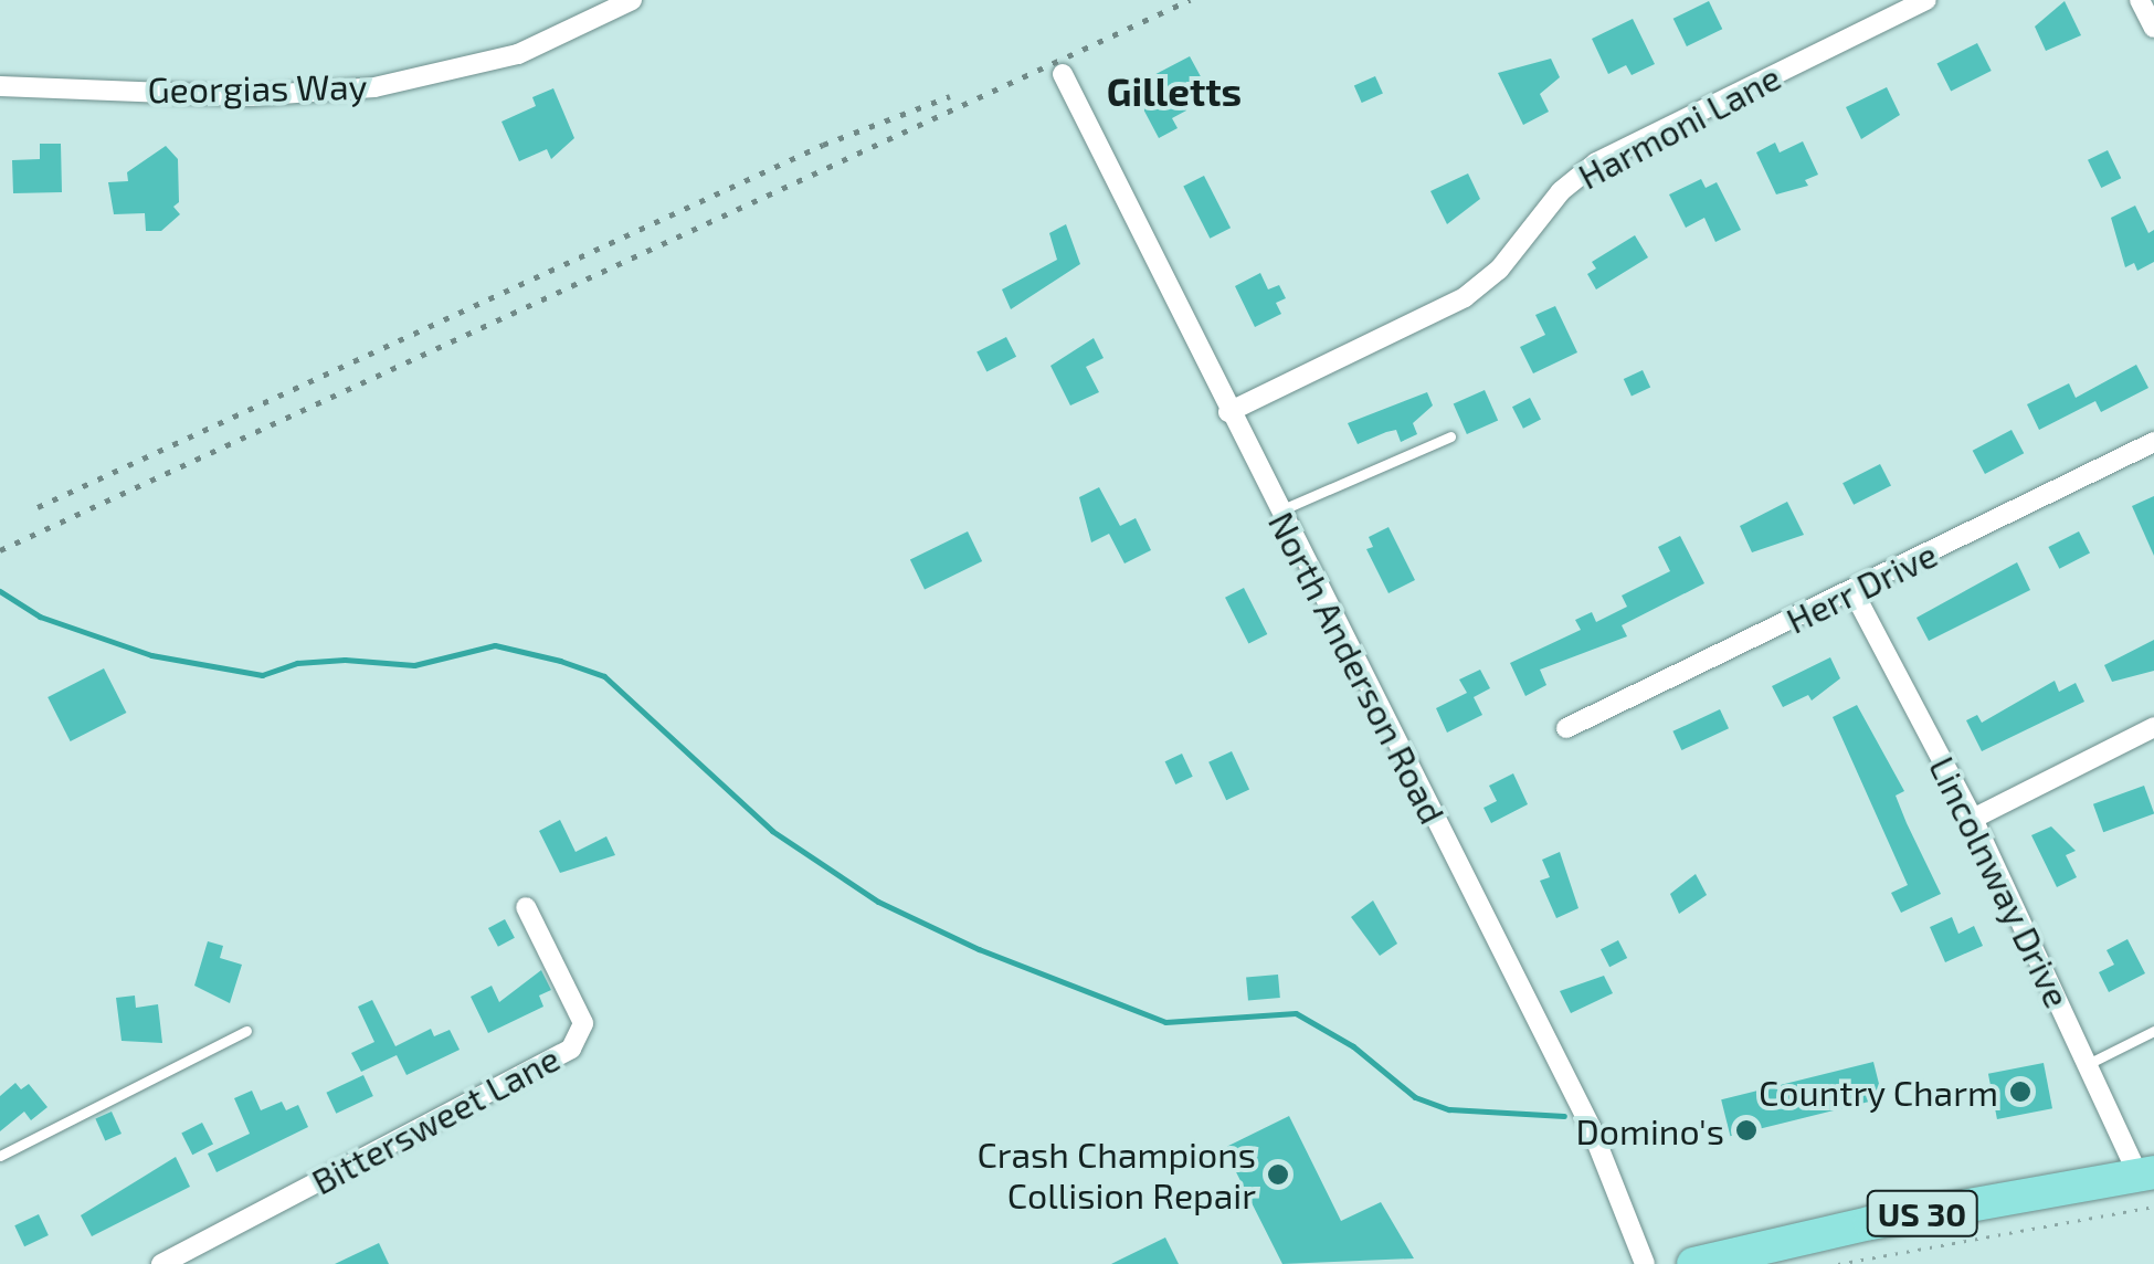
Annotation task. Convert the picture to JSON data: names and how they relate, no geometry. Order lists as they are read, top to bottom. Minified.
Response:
{"streets":{"main road":["US 30"],"street":["Georgias Way","Harmoni Lane","Herr Drive","North Anderson Road","Lincolnway Drive","Bittersweet Lane"]},"crossings":[["Harmoni Lane","North Anderson Road"],["Herr Drive","Lincolnway Drive"],["Lincolnway Drive","US 30"]],"districts":["Gilletts"],"places":["Country Charm","Domino's","Crash Champions Collision Repair"]}
